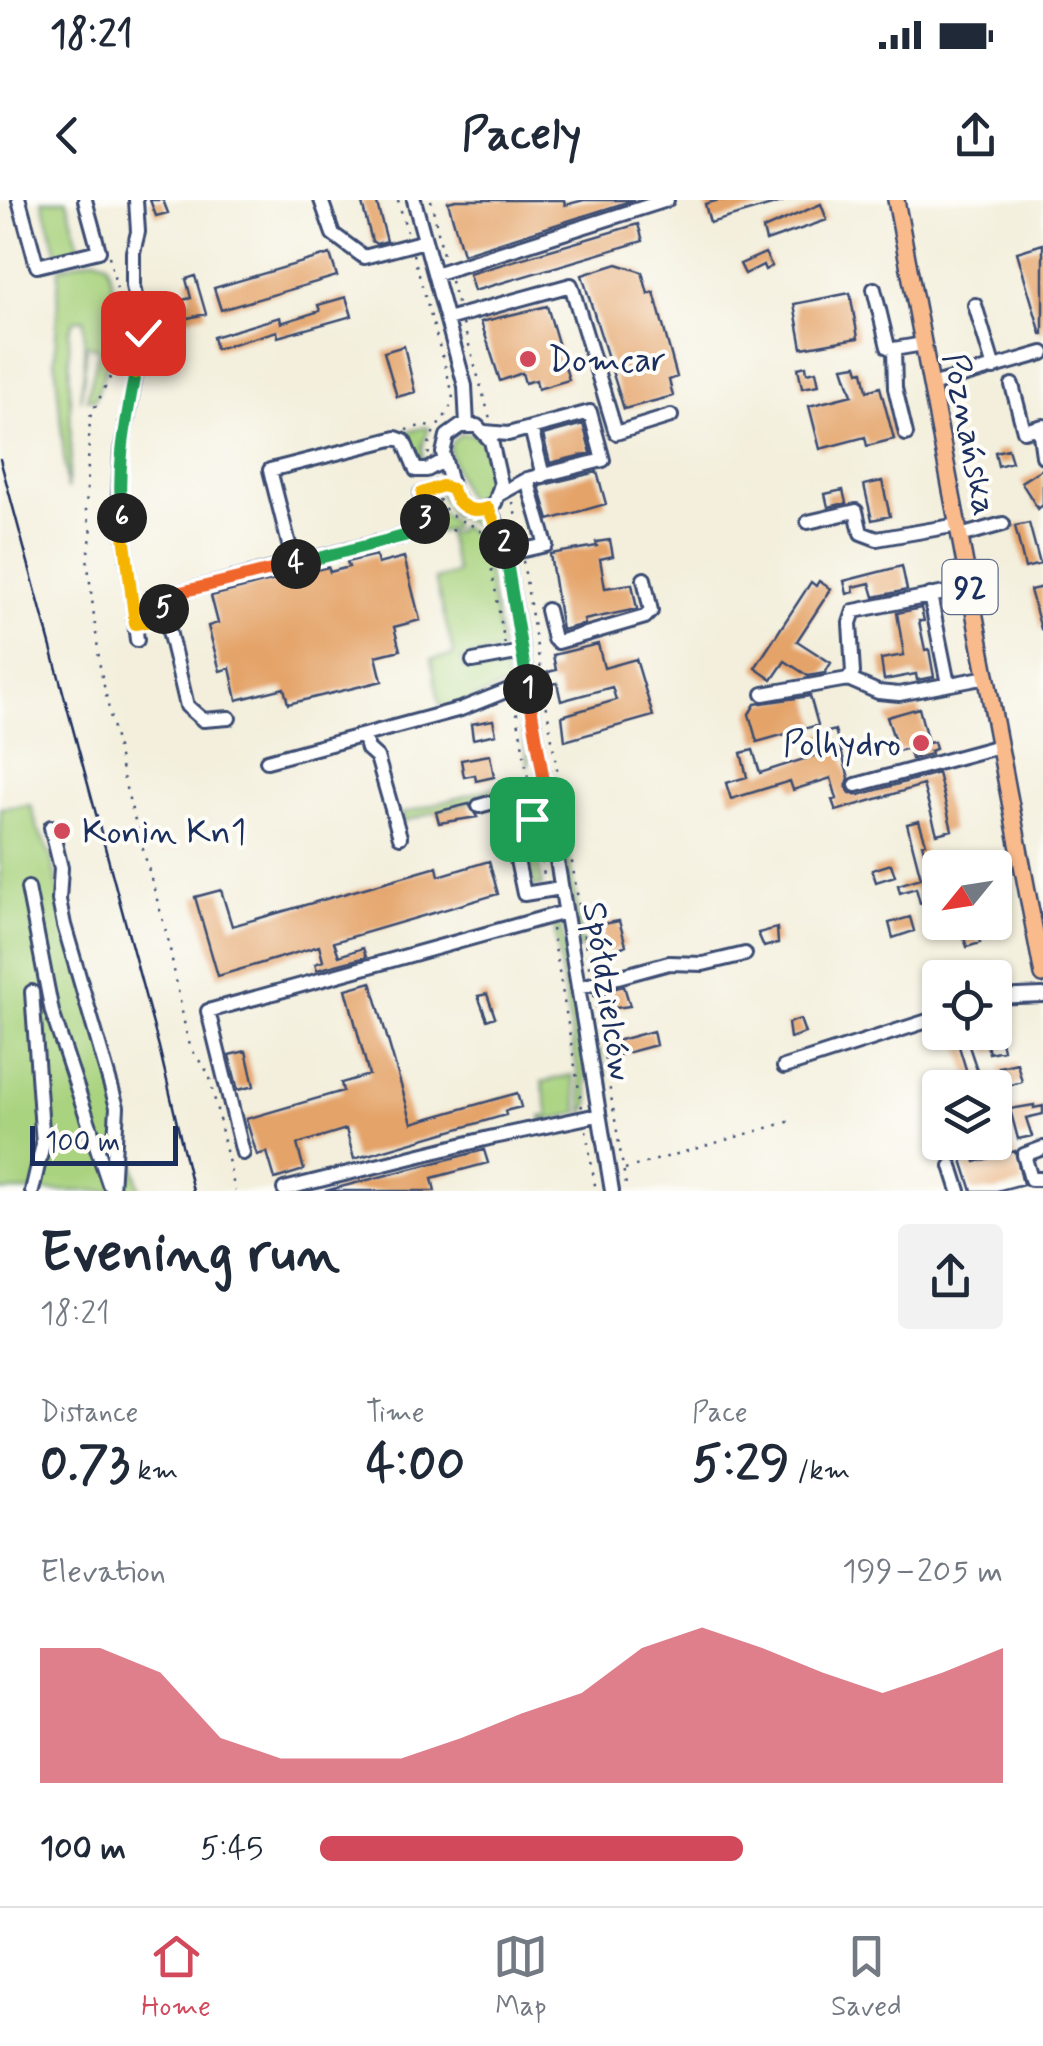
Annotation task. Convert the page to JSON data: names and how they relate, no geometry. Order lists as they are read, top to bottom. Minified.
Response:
{"streets":{"main road":["Poznańska","92"],"street":["Spółdzielców"]},"places":["Domcar","Polhydro","Konin Kn1"],"scale_bar":"100 m","north":"bottom left","page":{"status":"18:21","header":"Pacely","pins":["6","3","2","4","5","1"],"scale":"100 m","heading":["Evening run","18:21"],"stats":[["Distance","0.73 km"],["Time","4:00"],["Pace","5:29 /km"]],"chart":["Elevation","199–205 m"],"list":[{"name":"100 m","note":"5:45"}],"tabs":["Home","Map","Saved"]}}
